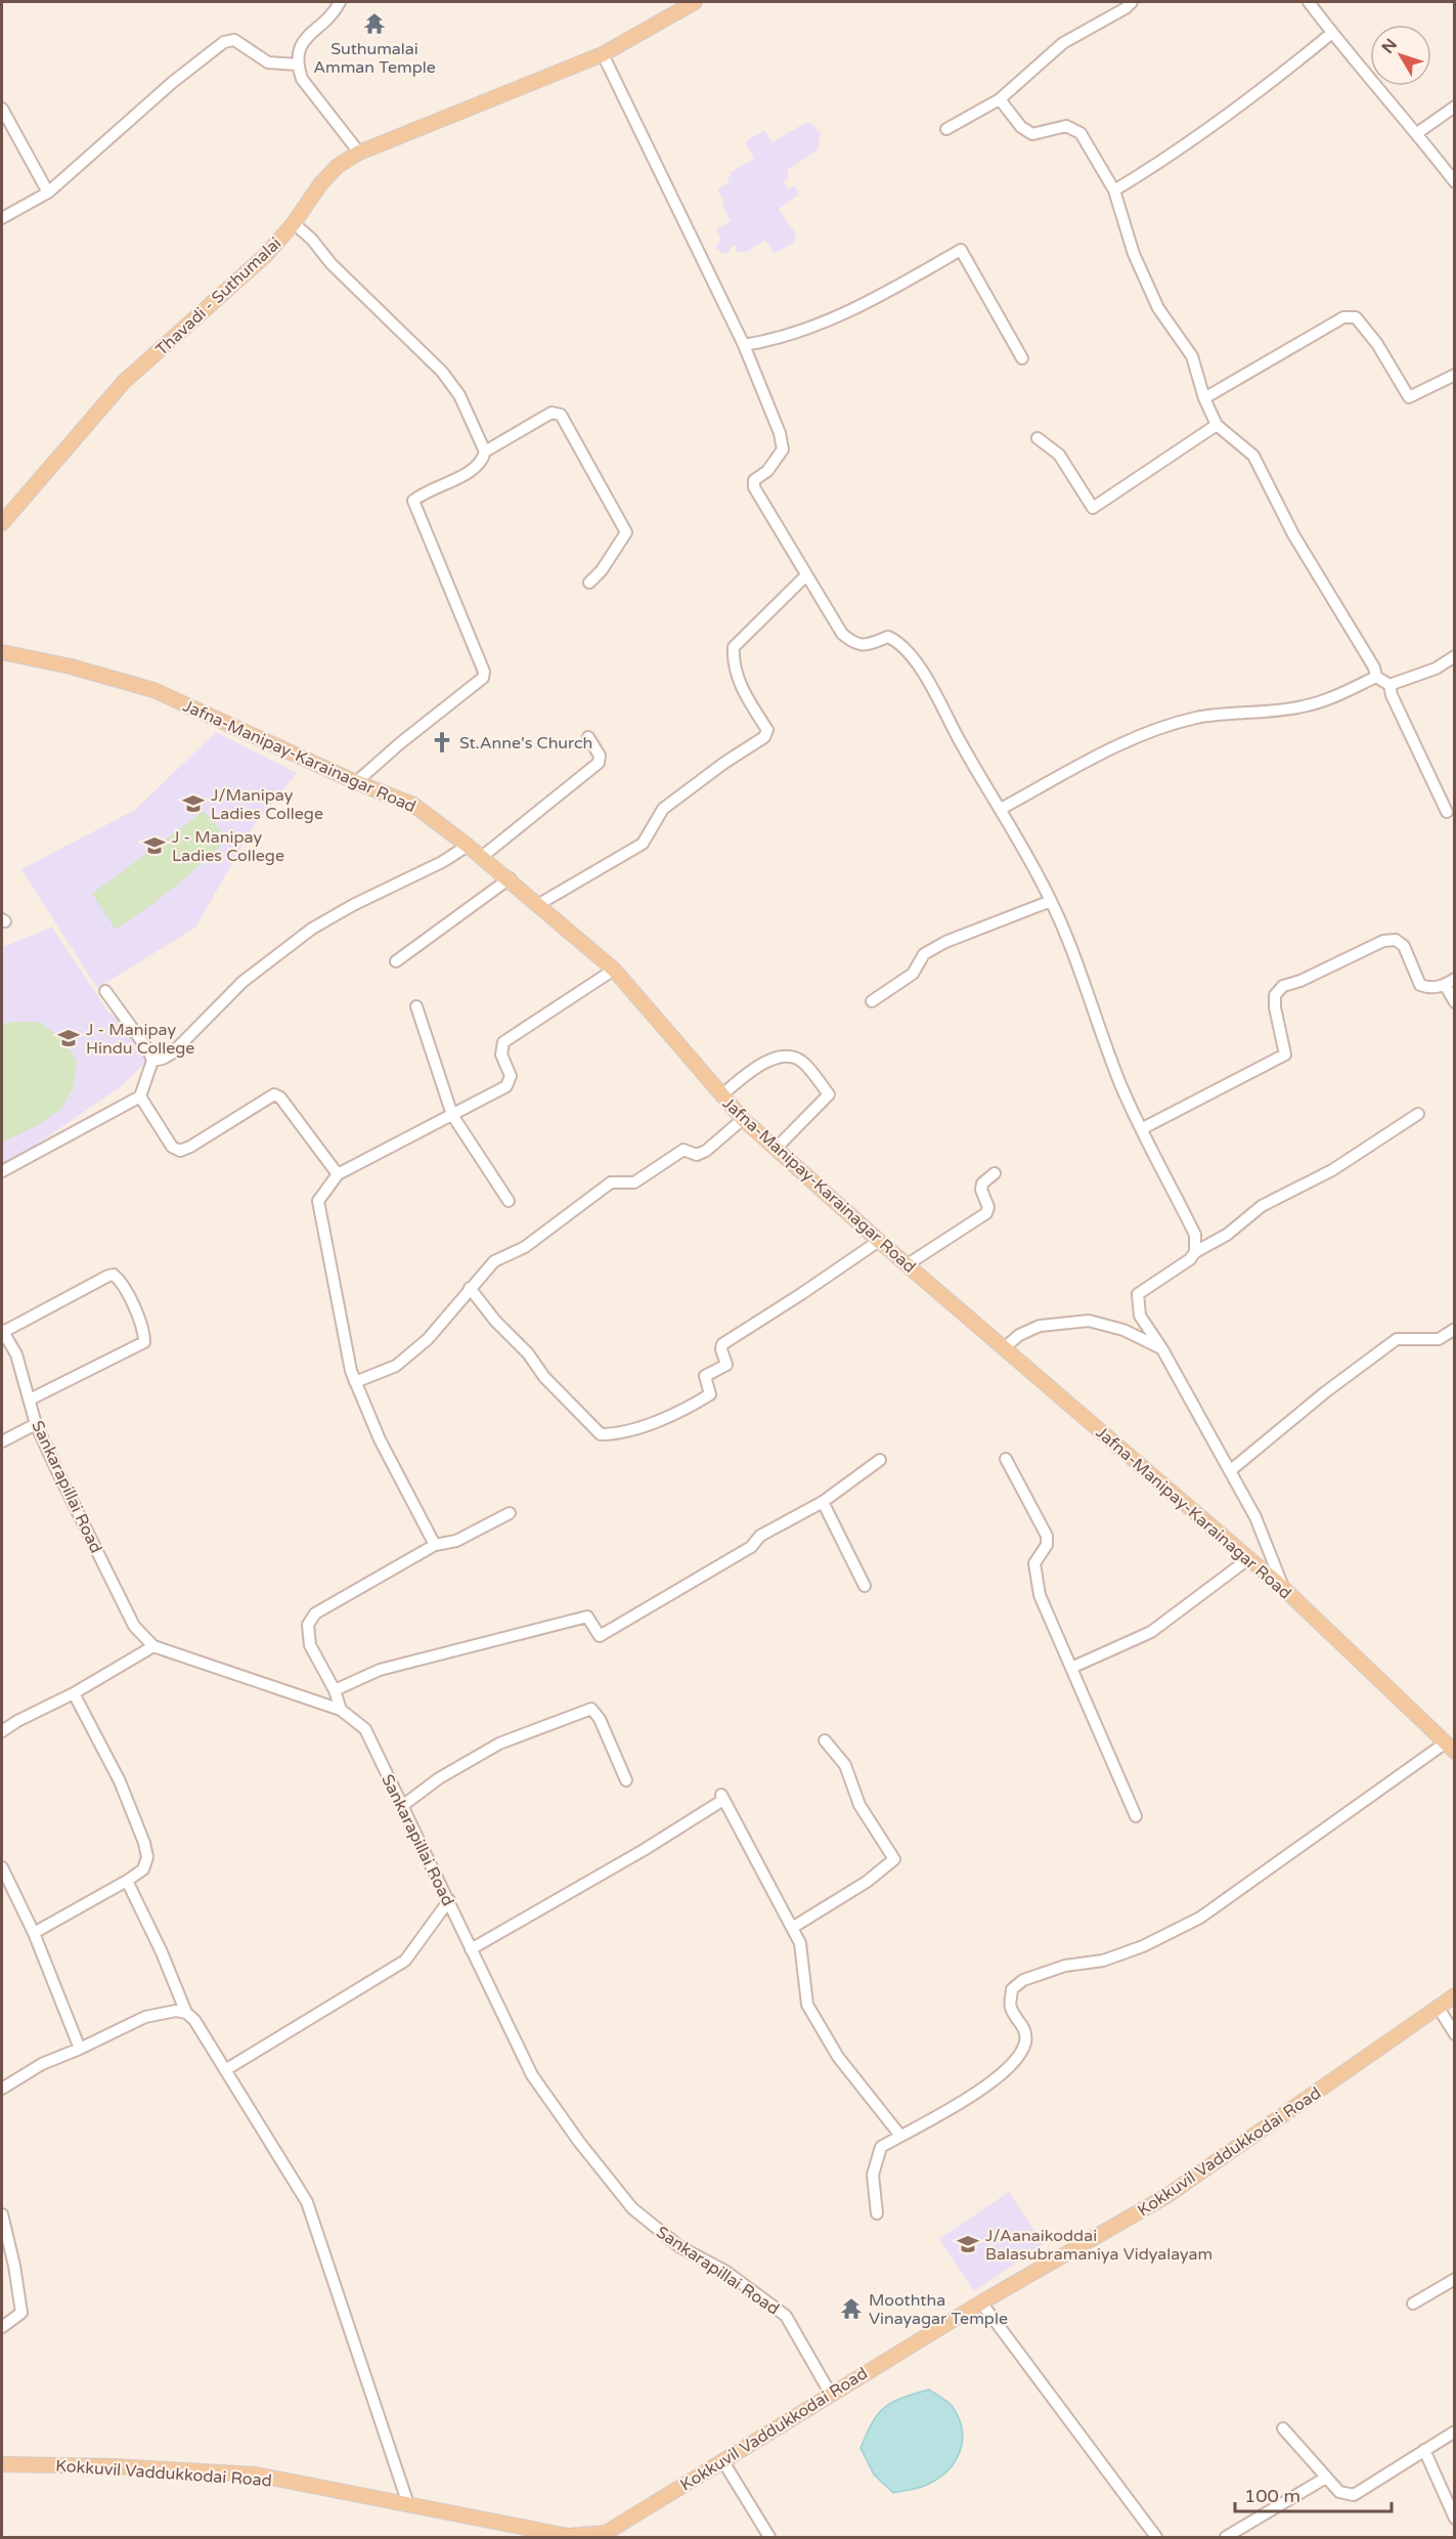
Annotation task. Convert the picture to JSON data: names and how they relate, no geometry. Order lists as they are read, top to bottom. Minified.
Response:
{"streets":{"main road":["Thavadi - Suthumalai","Jafna-Manipay-Karainagar Road","Kokkuvil Vaddukkodai Road"],"street":["Sankarapillai Road"]},"crossings":[["Sankarapillai Road","Kokkuvil Vaddukkodai Road"]],"places":{"temple":["Suthumalai Amman Temple","Mooththa Vinayagar Temple"],"church":["St.Anne's Church"],"school or university":["J/Manipay Ladies College","J - Manipay Ladies College","J - Manipay Hindu College","J/Aanaikoddai Balasubramaniya Vidyalayam"]},"scale_bar":"100 m","north":"top left"}
